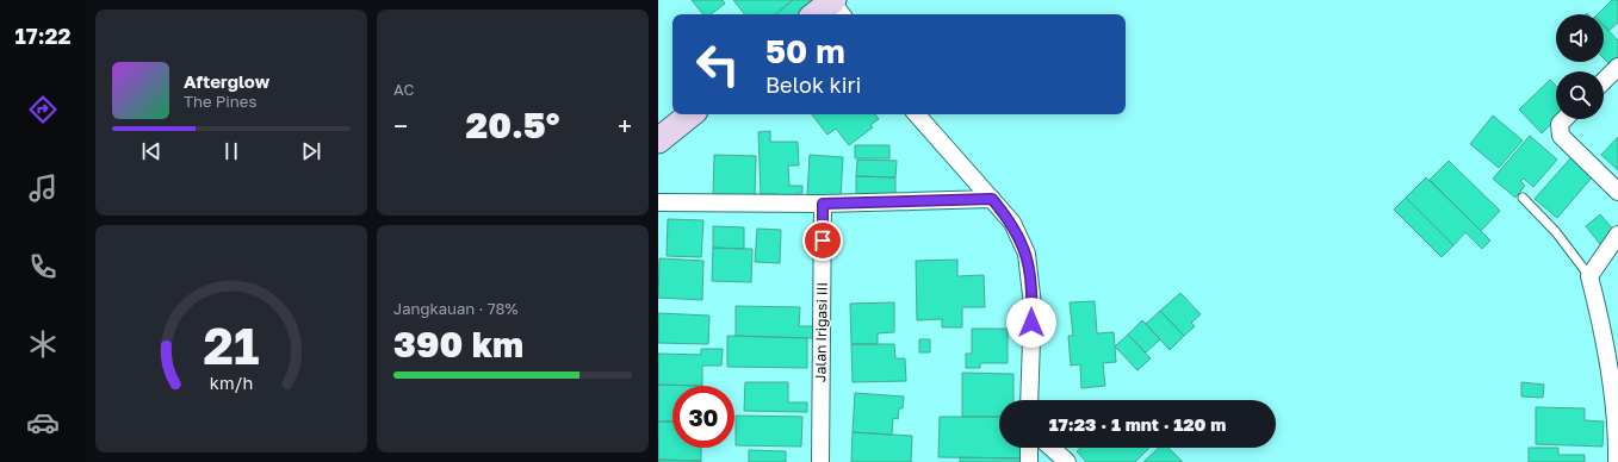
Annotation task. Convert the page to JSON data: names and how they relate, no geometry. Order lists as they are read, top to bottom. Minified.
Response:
{"streets":{"street":["Jalan Irigasi III"]},"page":{"tabs":"17:22","tile":["AC",["Jangkauan · 78%","390 km"]],"turn":["50 m","Belok kiri"],"song":["Afterglow","The Pines"],"heat":["−","20.5°","+"],"limit":"30","trip":"17:23 · 1 mnt · 120 m","gauge":["21","km/h"]}}
